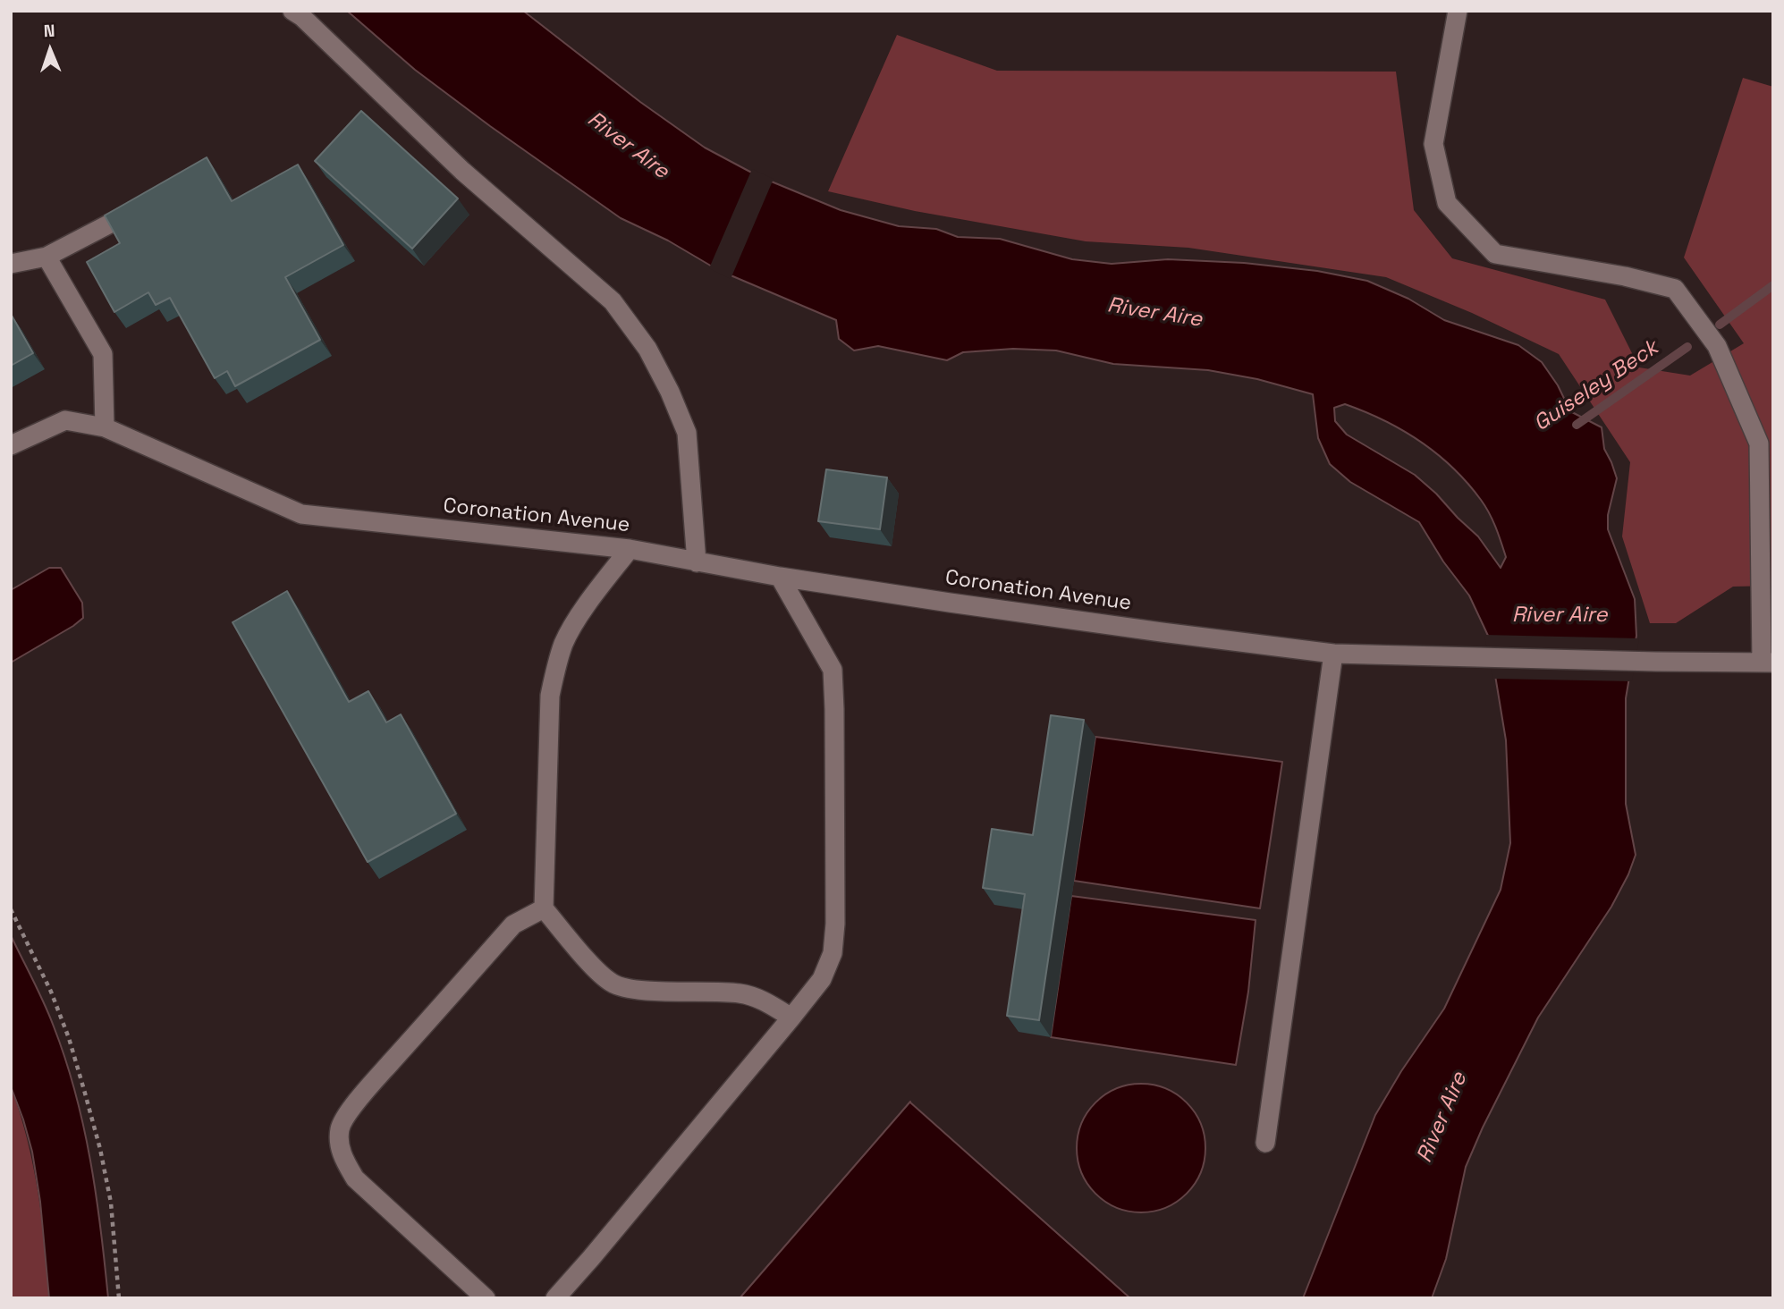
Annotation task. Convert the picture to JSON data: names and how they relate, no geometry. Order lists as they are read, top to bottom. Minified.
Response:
{"streets":{"street":["Coronation Avenue"]},"water":["River Aire","Guiseley Beck"],"north":"top"}
